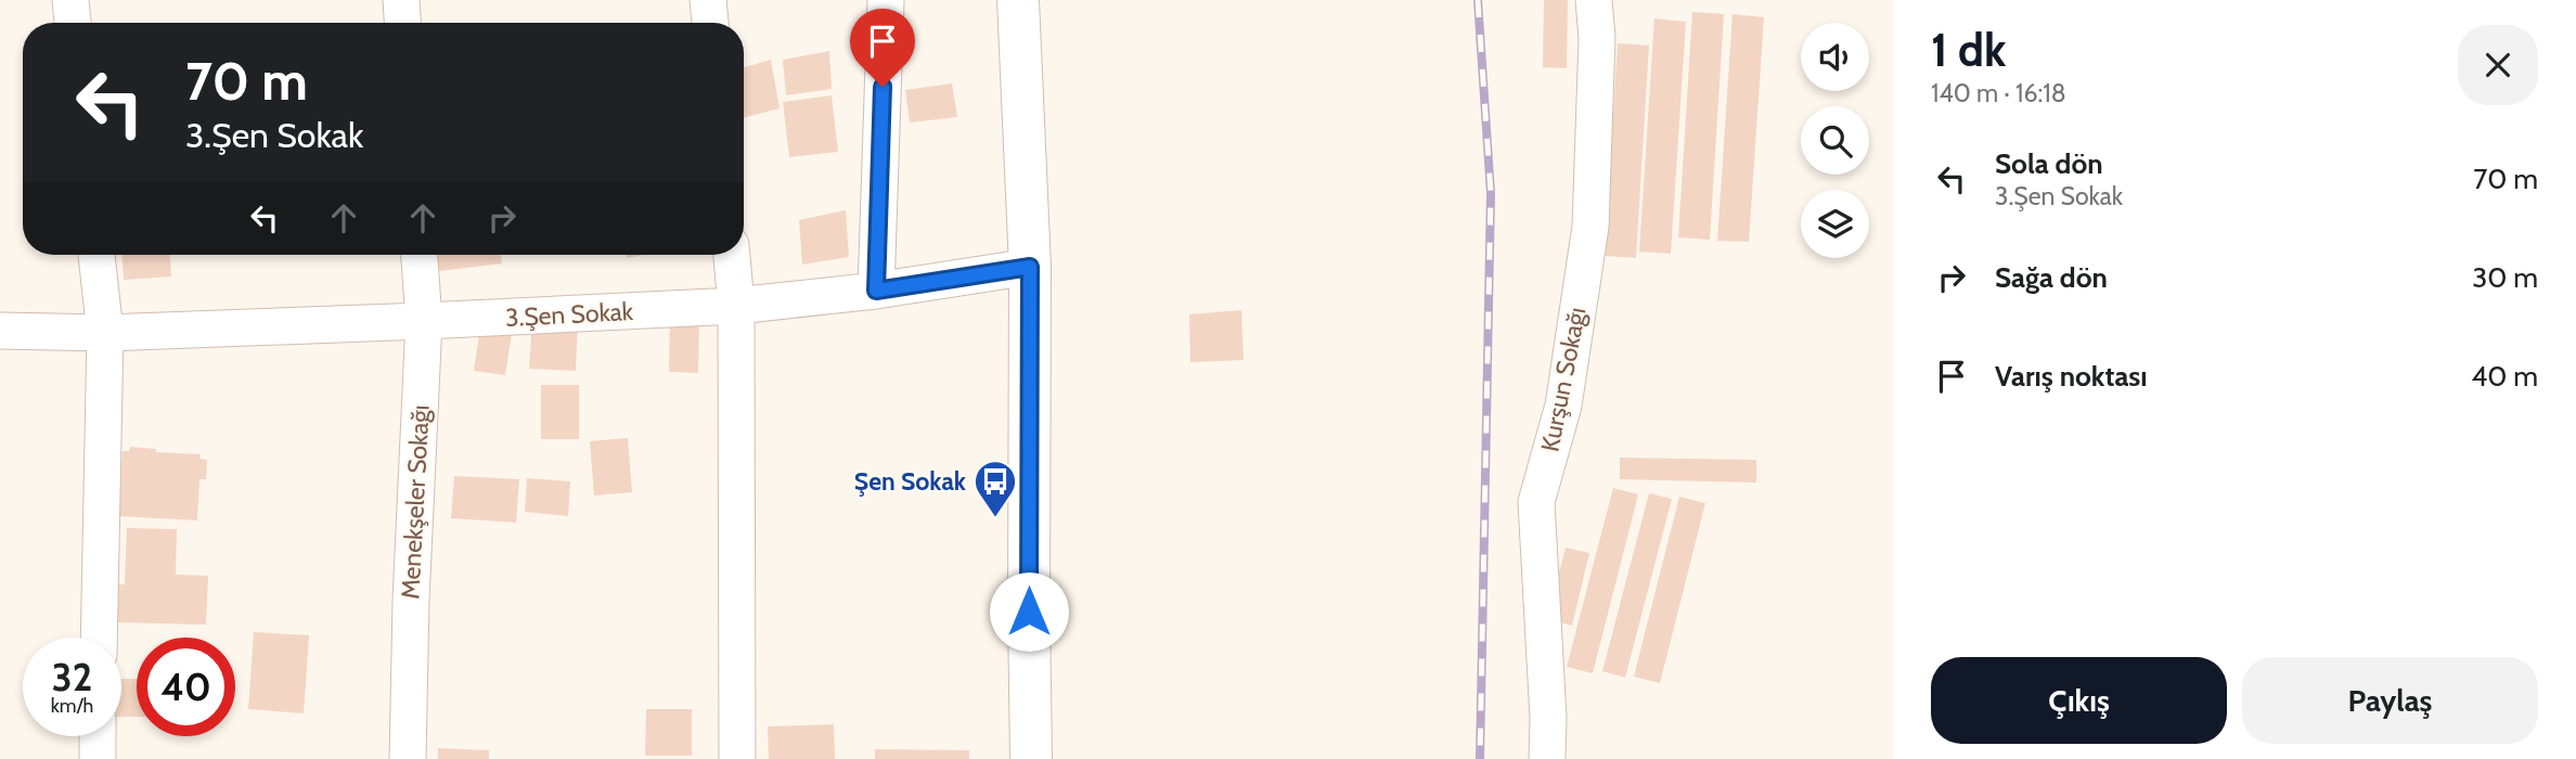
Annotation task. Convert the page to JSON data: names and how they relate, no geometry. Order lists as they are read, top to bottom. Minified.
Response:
{"streets":{"street":["3.Şen Sokak","Kurşun Sokağı","Menekşeler Sokağı"]},"crossings":[["3.Şen Sokak","Menekşeler Sokağı"]],"places":{"bus stop":["Şen Sokak"]},"page":{"heading":["1 dk","140 m · 16:18"],"turn":["70 m","3.Şen Sokak"],"list":[{"name":"Sola dön","note":"3.Şen Sokak","value":"70 m"},{"name":"Sağa dön","value":"30 m"},{"name":"Varış noktası","value":"40 m"}],"speed":"32 km/h","limit":"40","buttons":["Çıkış","Paylaş"]}}
